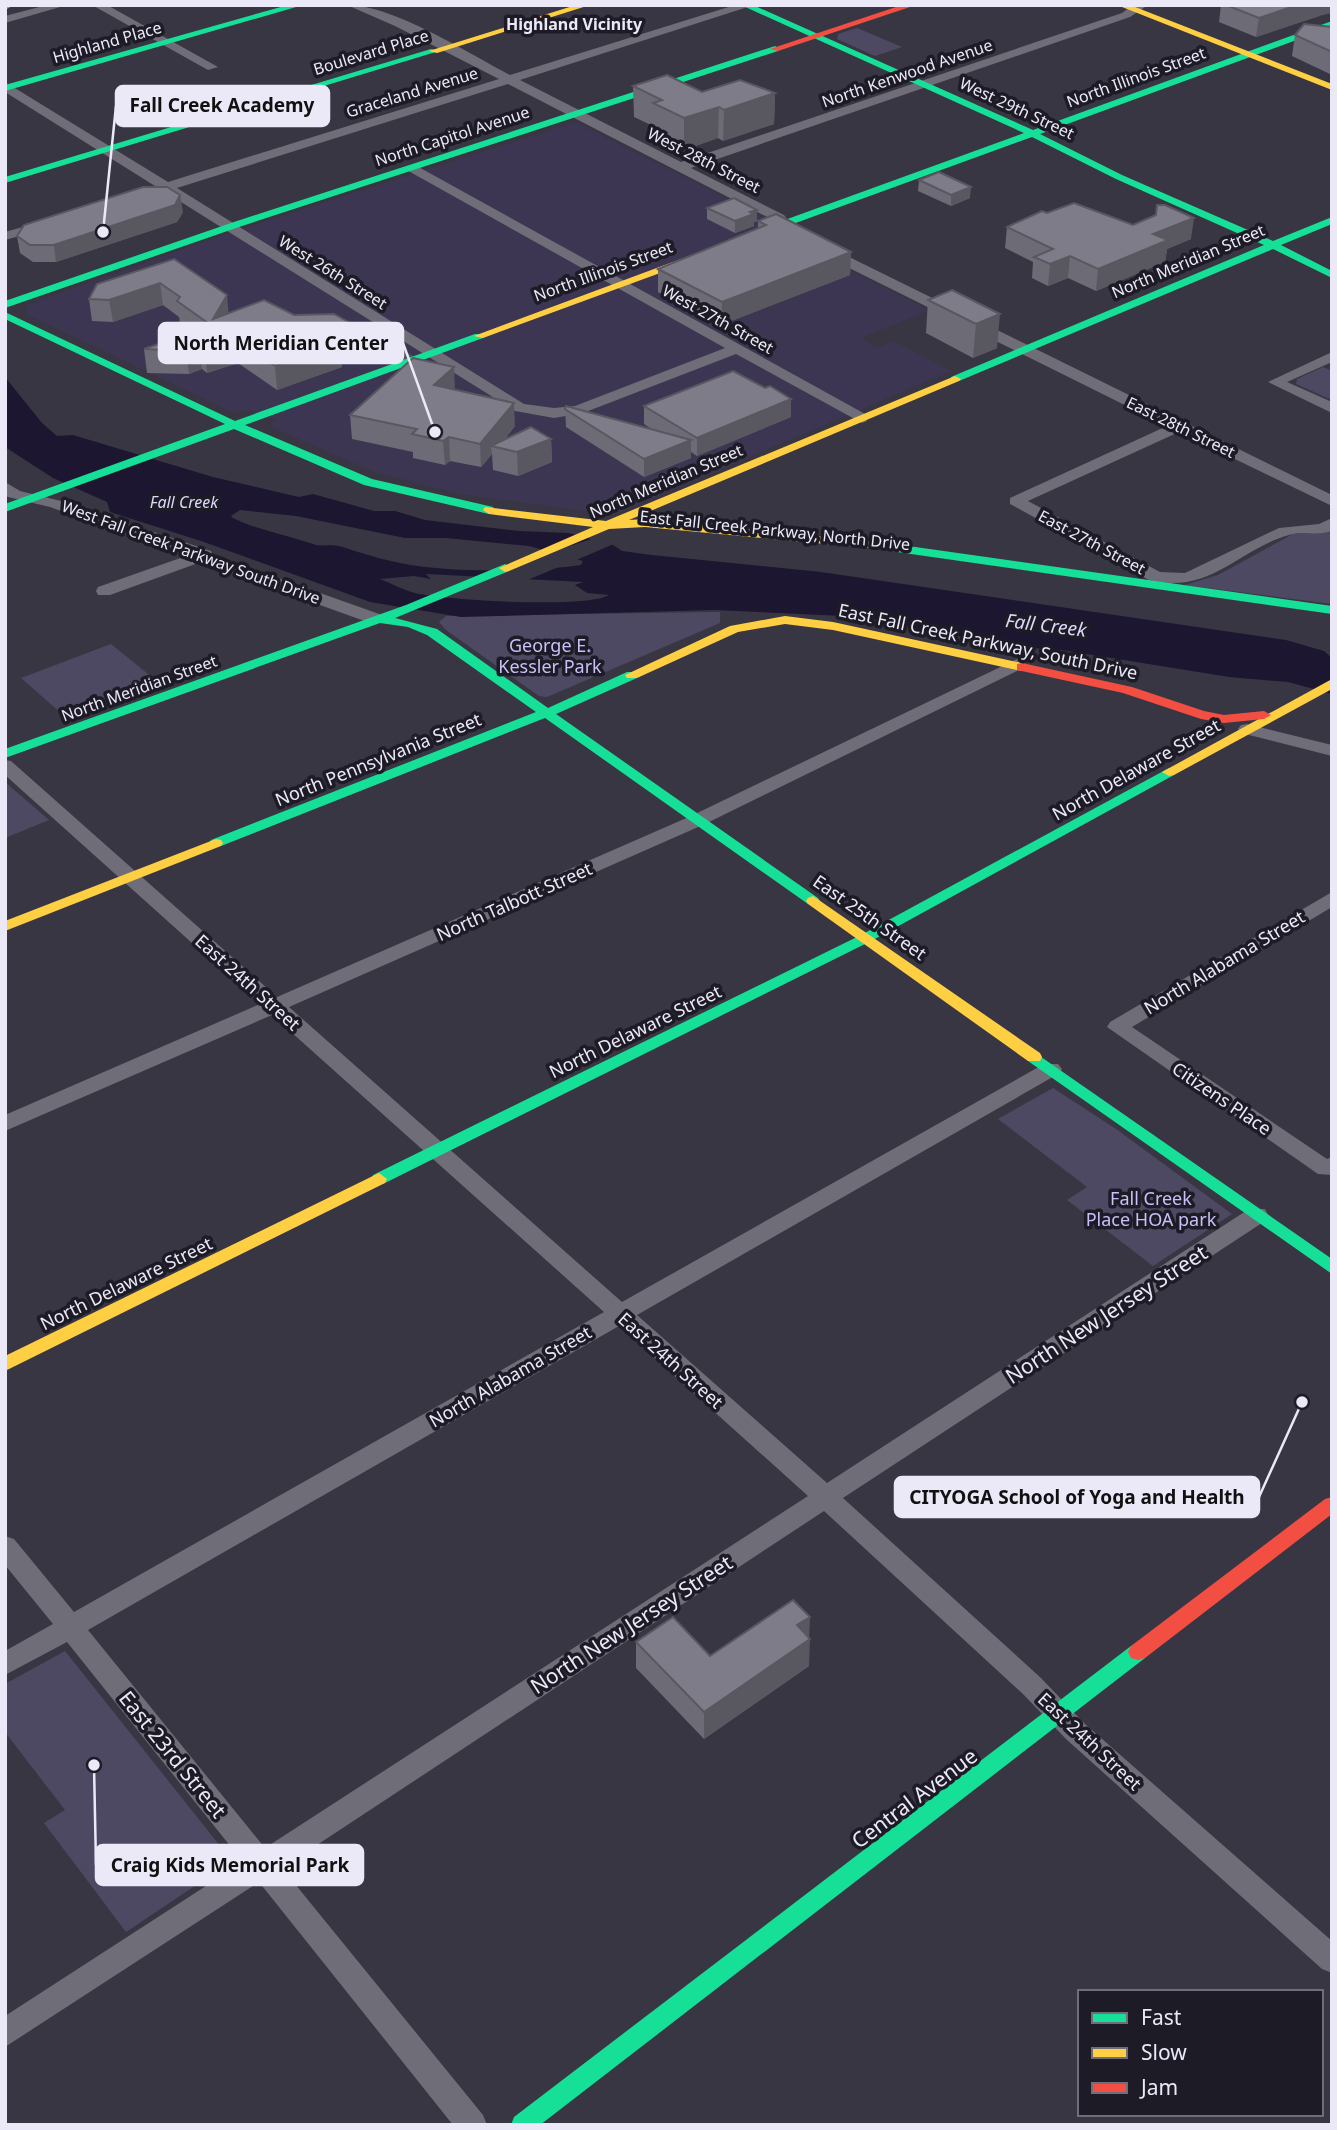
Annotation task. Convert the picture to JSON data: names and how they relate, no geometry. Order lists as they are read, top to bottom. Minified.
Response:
{"streets":{"main road":["Highland Place","Boulevard Place","North Illinois Street","West 29th Street","North Capitol Avenue","North Meridian Street","East Fall Creek Parkway, North Drive","East Fall Creek Parkway, South Drive","North Pennsylvania Street","North Delaware Street","East 25th Street","Central Avenue"],"street":["North Kenwood Avenue","Graceland Avenue","West 28th Street","West 26th Street","West 27th Street","East 28th Street","East 27th Street","West Fall Creek Parkway South Drive","North Talbott Street","North Alabama Street","East 24th Street","Citizens Place","North New Jersey Street","East 23rd Street"]},"crossings":[["Highland Place","West 26th Street"],["Boulevard Place","West 28th Street"],["Boulevard Place","West 26th Street"],["North Kenwood Avenue","West 29th Street"],["North Kenwood Avenue","West 28th Street"],["North Illinois Street","West 29th Street"],["North Illinois Street","West 28th Street"],["North Illinois Street","West 26th Street"],["North Illinois Street","West 27th Street"],["North Illinois Street","East Fall Creek Parkway, North Drive"],["North Illinois Street","West Fall Creek Parkway South Drive"],["Graceland Avenue","West 29th Street"],["Graceland Avenue","West 28th Street"],["Graceland Avenue","West 26th Street"],["West 29th Street","North Capitol Avenue"],["West 29th Street","North Meridian Street"],["North Capitol Avenue","West 28th Street"],["North Capitol Avenue","West 26th Street"],["North Capitol Avenue","West 27th Street"],["West 28th Street","North Meridian Street"],["West 28th Street","East 28th Street"],["North Meridian Street","West 27th Street"],["North Meridian Street","East 28th Street"],["North Meridian Street","East Fall Creek Parkway, North Drive"],["North Meridian Street","West Fall Creek Parkway South Drive"],["North Meridian Street","East 25th Street"],["North Meridian Street","East 24th Street"],["West 26th Street","West 27th Street"],["East 28th Street","East 27th Street"],["West Fall Creek Parkway South Drive","East 25th Street"],["East Fall Creek Parkway, South Drive","North Pennsylvania Street"],["East Fall Creek Parkway, South Drive","North Delaware Street"],["East Fall Creek Parkway, South Drive","North Talbott Street"],["North Pennsylvania Street","East 25th Street"],["North Pennsylvania Street","East 24th Street"],["North Delaware Street","East 25th Street"],["North Delaware Street","East 24th Street"],["North Talbott Street","East 25th Street"],["North Talbott Street","East 24th Street"],["East 25th Street","North Alabama Street"],["East 25th Street","North New Jersey Street"],["North Alabama Street","East 24th Street"],["North Alabama Street","Citizens Place"],["North Alabama Street","East 23rd Street"],["East 24th Street","North New Jersey Street"],["East 24th Street","Central Avenue"],["North New Jersey Street","East 23rd Street"]],"districts":["Highland Vicinity"],"water":["Fall Creek"],"parks":["George E. Kessler Park","Fall Creek Place HOA park"],"places":["Fall Creek Academy","North Meridian Center","CITYOGA School of Yoga and Health","Craig Kids Memorial Park"],"legend":["Fast","Slow","Jam"]}
